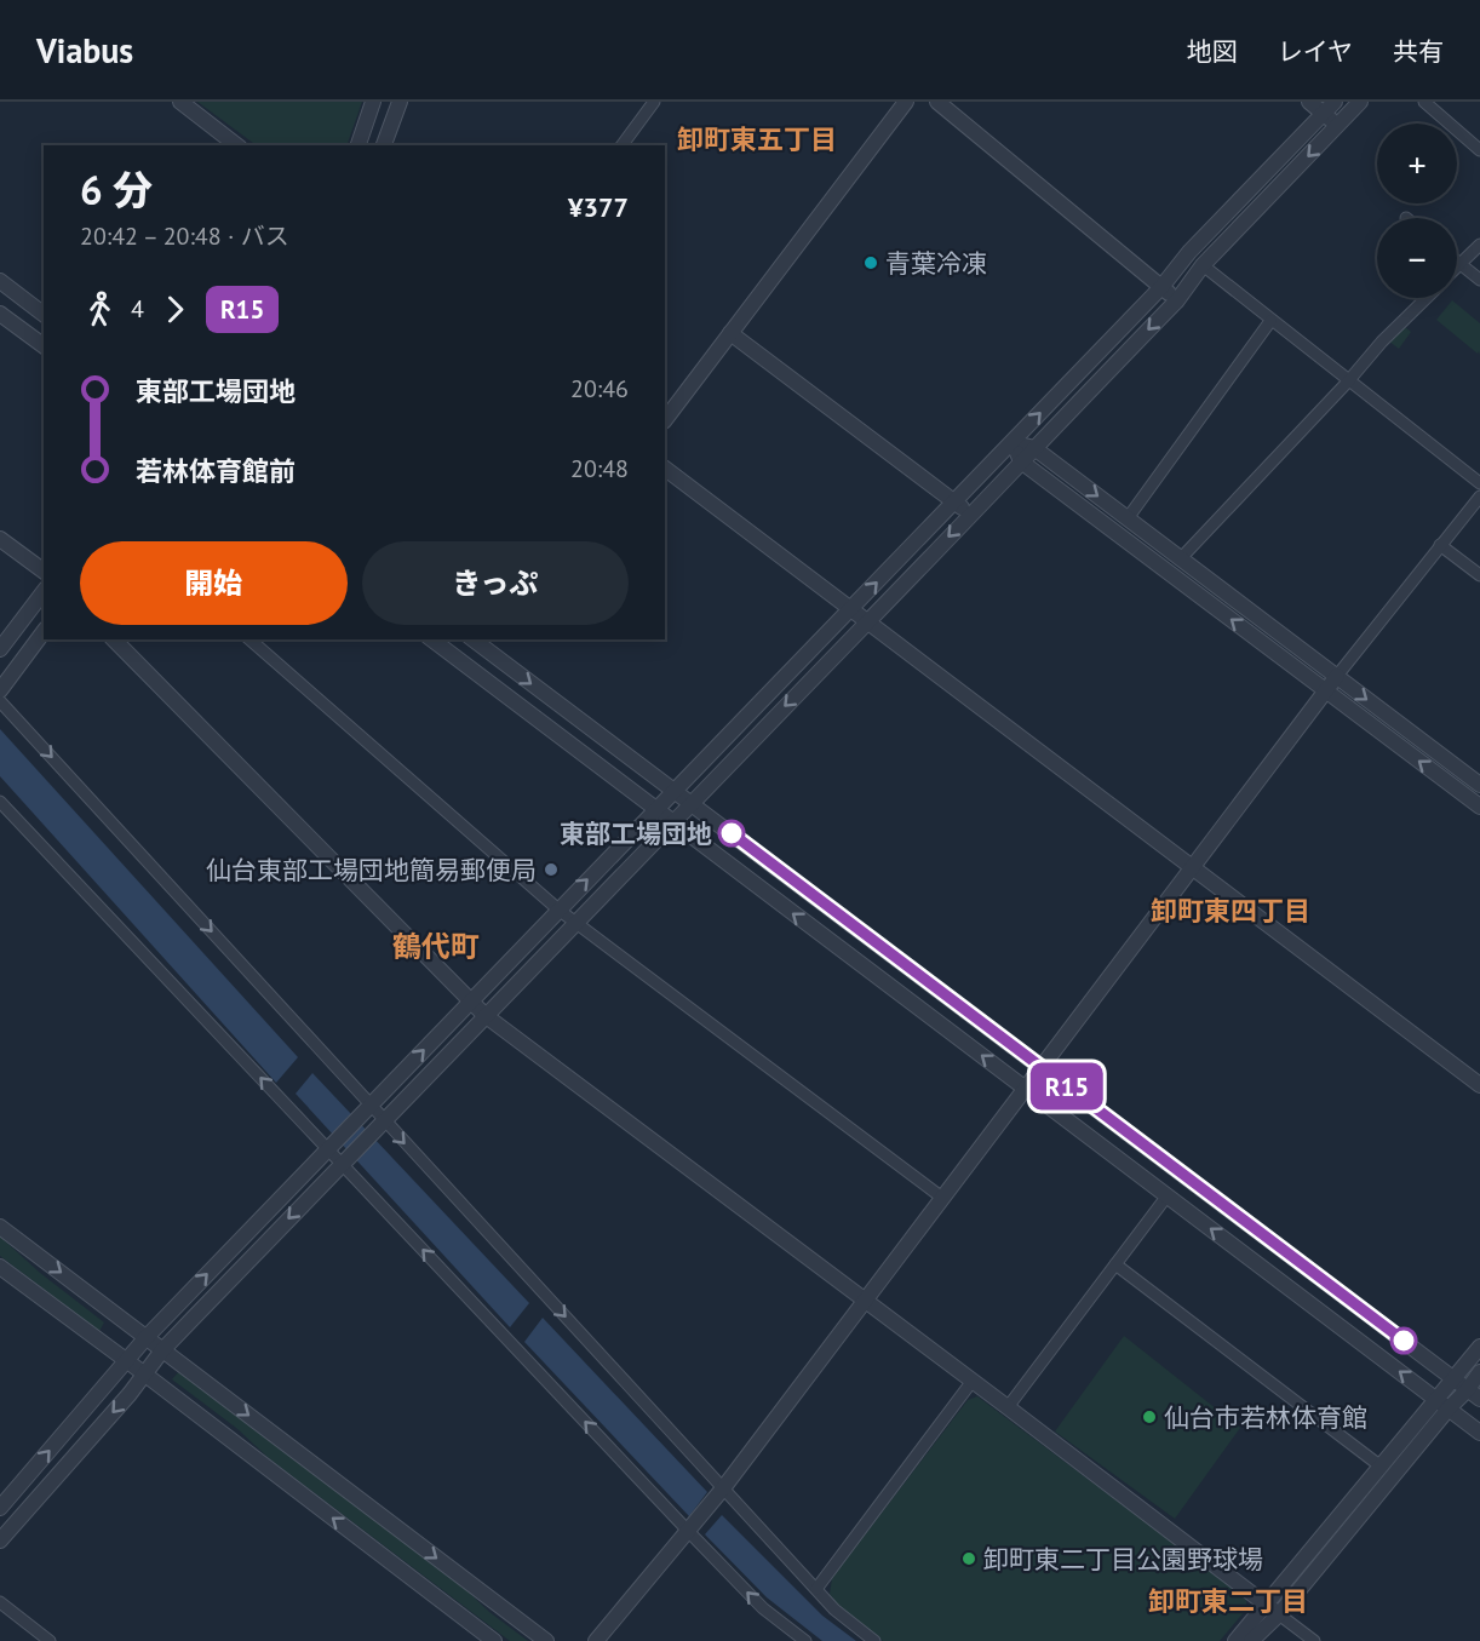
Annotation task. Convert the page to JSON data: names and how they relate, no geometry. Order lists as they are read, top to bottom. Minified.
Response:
{"districts":["卸町東五丁目","卸町東四丁目","鶴代町","卸町東二丁目"],"places":["青葉冷凍","東部工場団地","仙台東部工場団地簡易郵便局","仙台市若林体育館","卸町東二丁目公園野球場"],"lines":["bus line R15"],"page":{"header":"Viabus","nav":["地図","レイヤ","共有"],"on_map":"R15","map_buttons":["+","−"],"heading":["6 分","20:42 – 20:48 · バス","¥377"],"legs":["4","R15"],"list":[{"name":"東部工場団地","value":"20:46"},{"name":"若林体育館前","value":"20:48"}],"buttons":["開始","きっぷ"]}}
